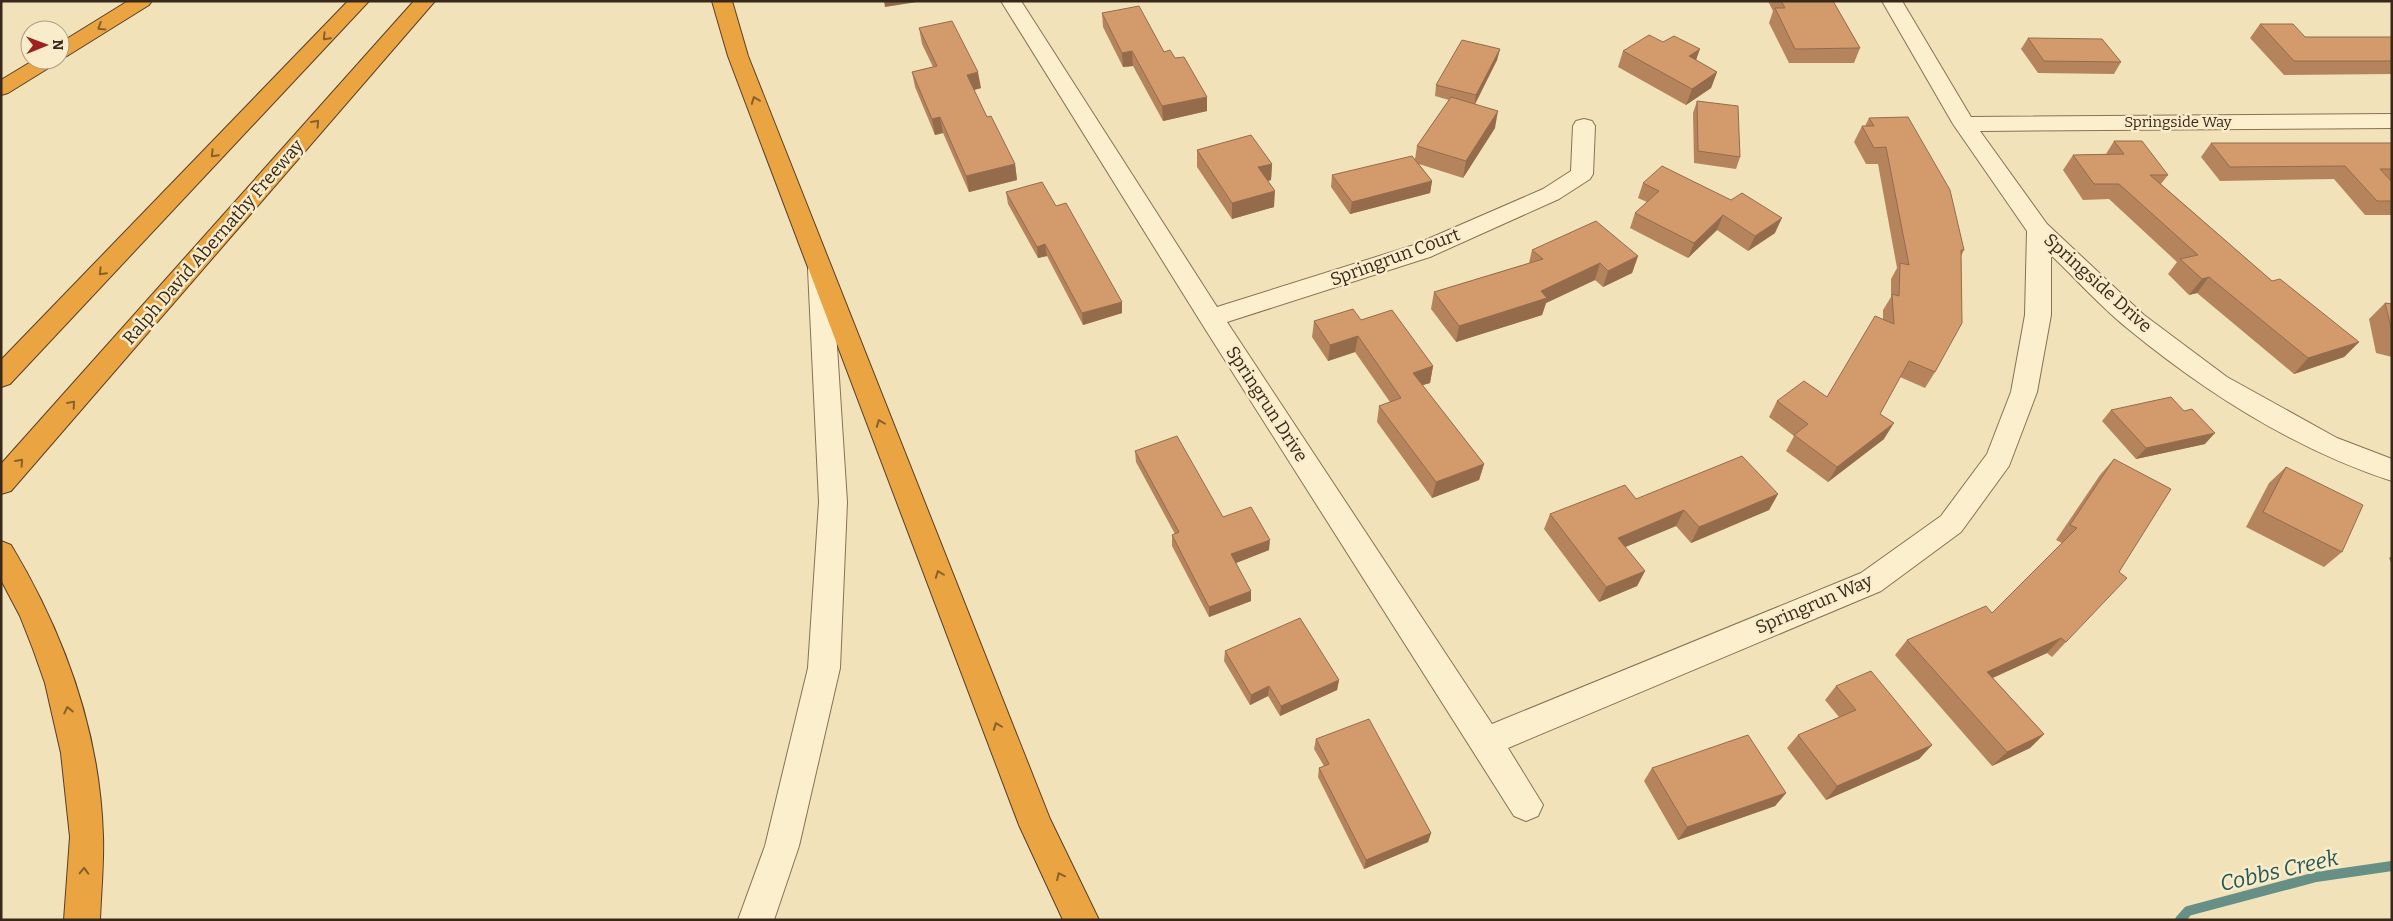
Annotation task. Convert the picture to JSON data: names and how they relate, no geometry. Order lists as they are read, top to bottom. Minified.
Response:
{"streets":{"highway":["Ralph David Abernathy Freeway"],"street":["Springside Way","Springrun Court","Springside Drive","Springrun Drive","Springrun Way"]},"crossings":[["Springside Way","Springside Drive"],["Springrun Court","Springrun Drive"],["Springside Drive","Springrun Way"],["Springrun Drive","Springrun Way"]],"water":["Cobbs Creek"],"north":"right"}
